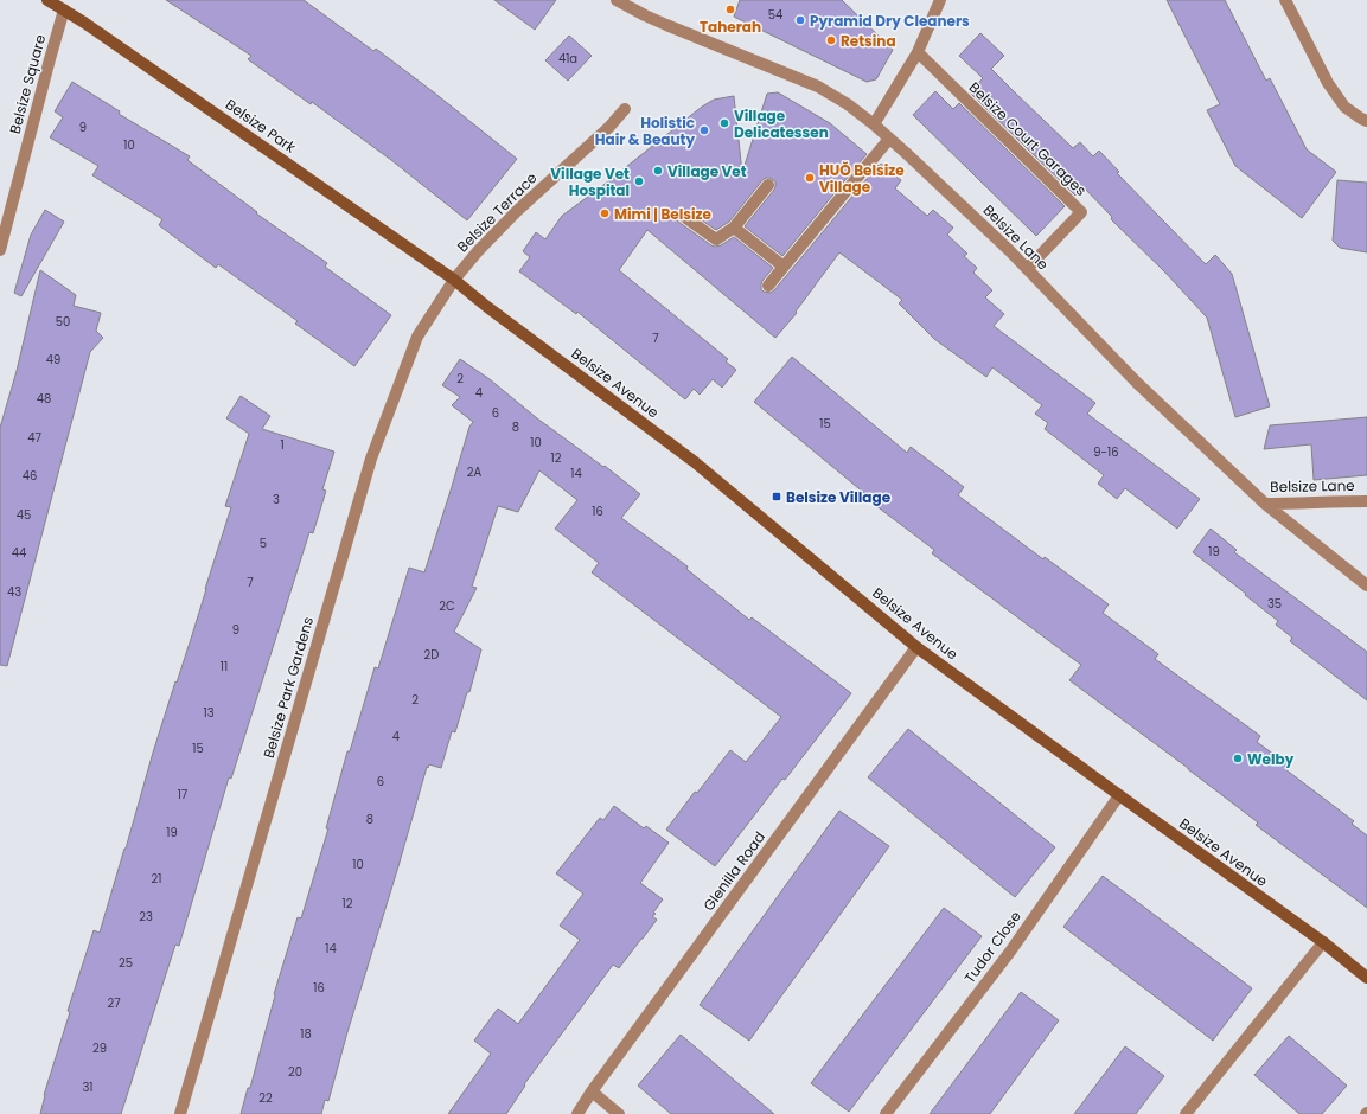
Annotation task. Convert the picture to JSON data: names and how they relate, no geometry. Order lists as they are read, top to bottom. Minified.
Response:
{"streets":{"street":["Belsize Square","Belsize Park","Belsize Court Garages","Belsize Terrace","Belsize Lane","Belsize Avenue","Belsize Park Gardens","Glenilla Road","Tudor Close"]},"crossings":[["Belsize Square","Belsize Park"],["Belsize Park","Belsize Terrace"],["Belsize Park","Belsize Avenue"],["Belsize Park","Belsize Park Gardens"],["Belsize Court Garages","Belsize Lane"],["Belsize Terrace","Belsize Avenue"],["Belsize Terrace","Belsize Park Gardens"],["Belsize Avenue","Belsize Park Gardens"],["Belsize Avenue","Glenilla Road"],["Belsize Avenue","Tudor Close"]],"places":{"other":["Taherah","Pyramid Dry Cleaners","Retsina","Village Delicatessen","Holistic Hair & Beauty","Village Vet","HUŎ Belsize Village","Village Vet Hospital","Mimi | Belsize","Welby"],"transit":["Belsize Village"]},"house_numbers":["54","41a","9","10","50","7","49","2","4","48","6","15","8","47","10","1","9-16","12","2A","14","46","3","16","45","5","19","44","7","43","35","2C","9","2D","11","2","13","4","15","6","17","8","19","10","21","12","23","14","25","16","27","18","29","20","31","22"]}
